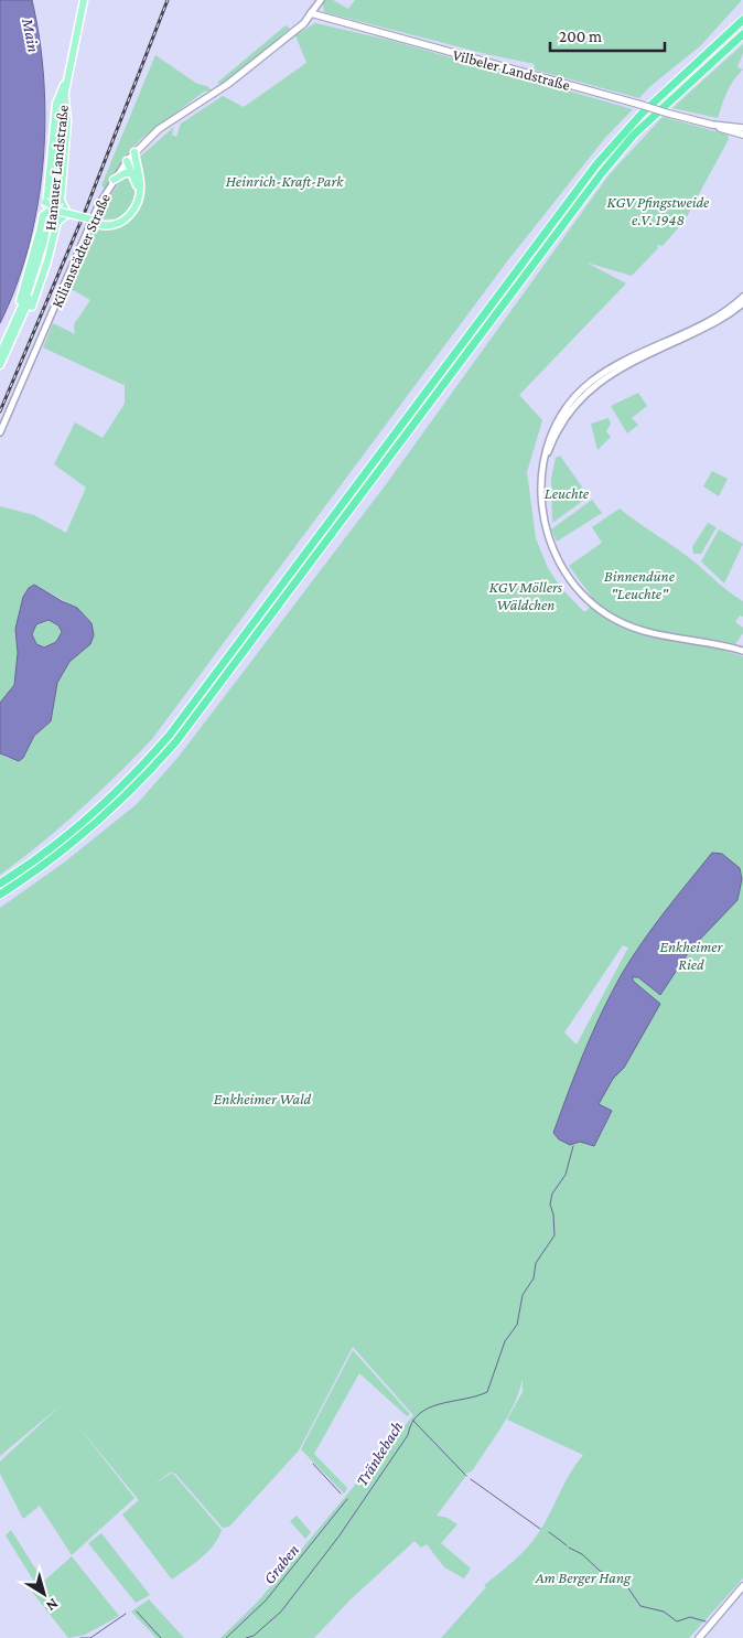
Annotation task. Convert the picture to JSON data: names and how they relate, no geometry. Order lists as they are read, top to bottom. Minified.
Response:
{"streets":{"main road":["Vilbeler Landstraße","Hanauer Landstraße","Kilianstädter Straße"]},"crossings":[["Vilbeler Landstraße","Kilianstädter Straße"]],"water":["Main","Tränkebach","Graben"],"parks":["Heinrich-Kraft-Park","KGV Pfingstweide e.V. 1948","Leuchte","Binnendüne \"Leuchte\"","KGV Möllers Wäldchen","Enkheimer Ried","Enkheimer Wald","Am Berger Hang"],"scale_bar":"200 m","north":"bottom right"}
